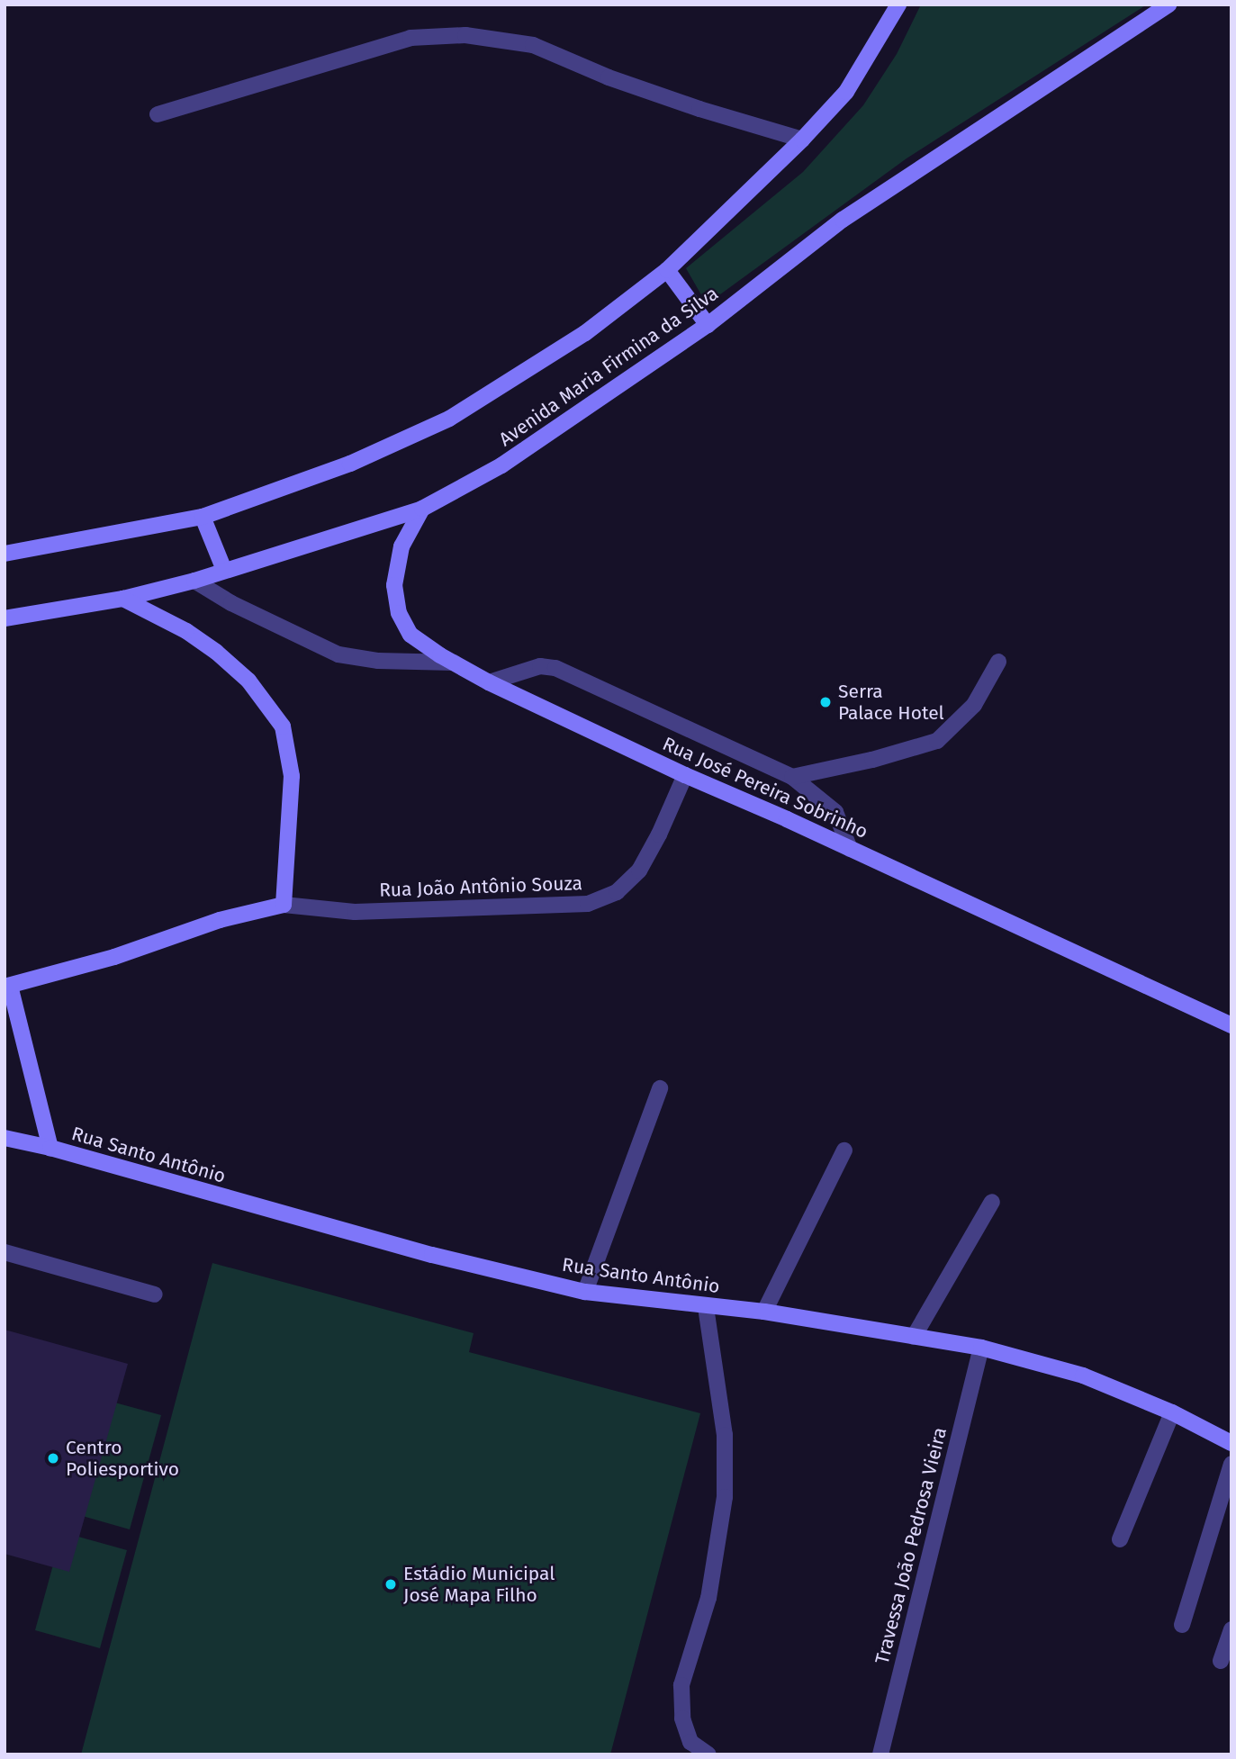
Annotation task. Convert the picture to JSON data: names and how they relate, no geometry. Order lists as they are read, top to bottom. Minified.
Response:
{"streets":{"main road":["Avenida Maria Firmina da Silva","Rua José Pereira Sobrinho","Rua Santo Antônio"],"street":["Rua João Antônio Souza","Travessa João Pedrosa Vieira"]},"crossings":[["Avenida Maria Firmina da Silva","Rua José Pereira Sobrinho"],["Rua José Pereira Sobrinho","Rua João Antônio Souza"],["Rua Santo Antônio","Travessa João Pedrosa Vieira"]],"places":["Serra Palace Hotel","Centro Poliesportivo","Estádio Municipal José Mapa Filho"]}
